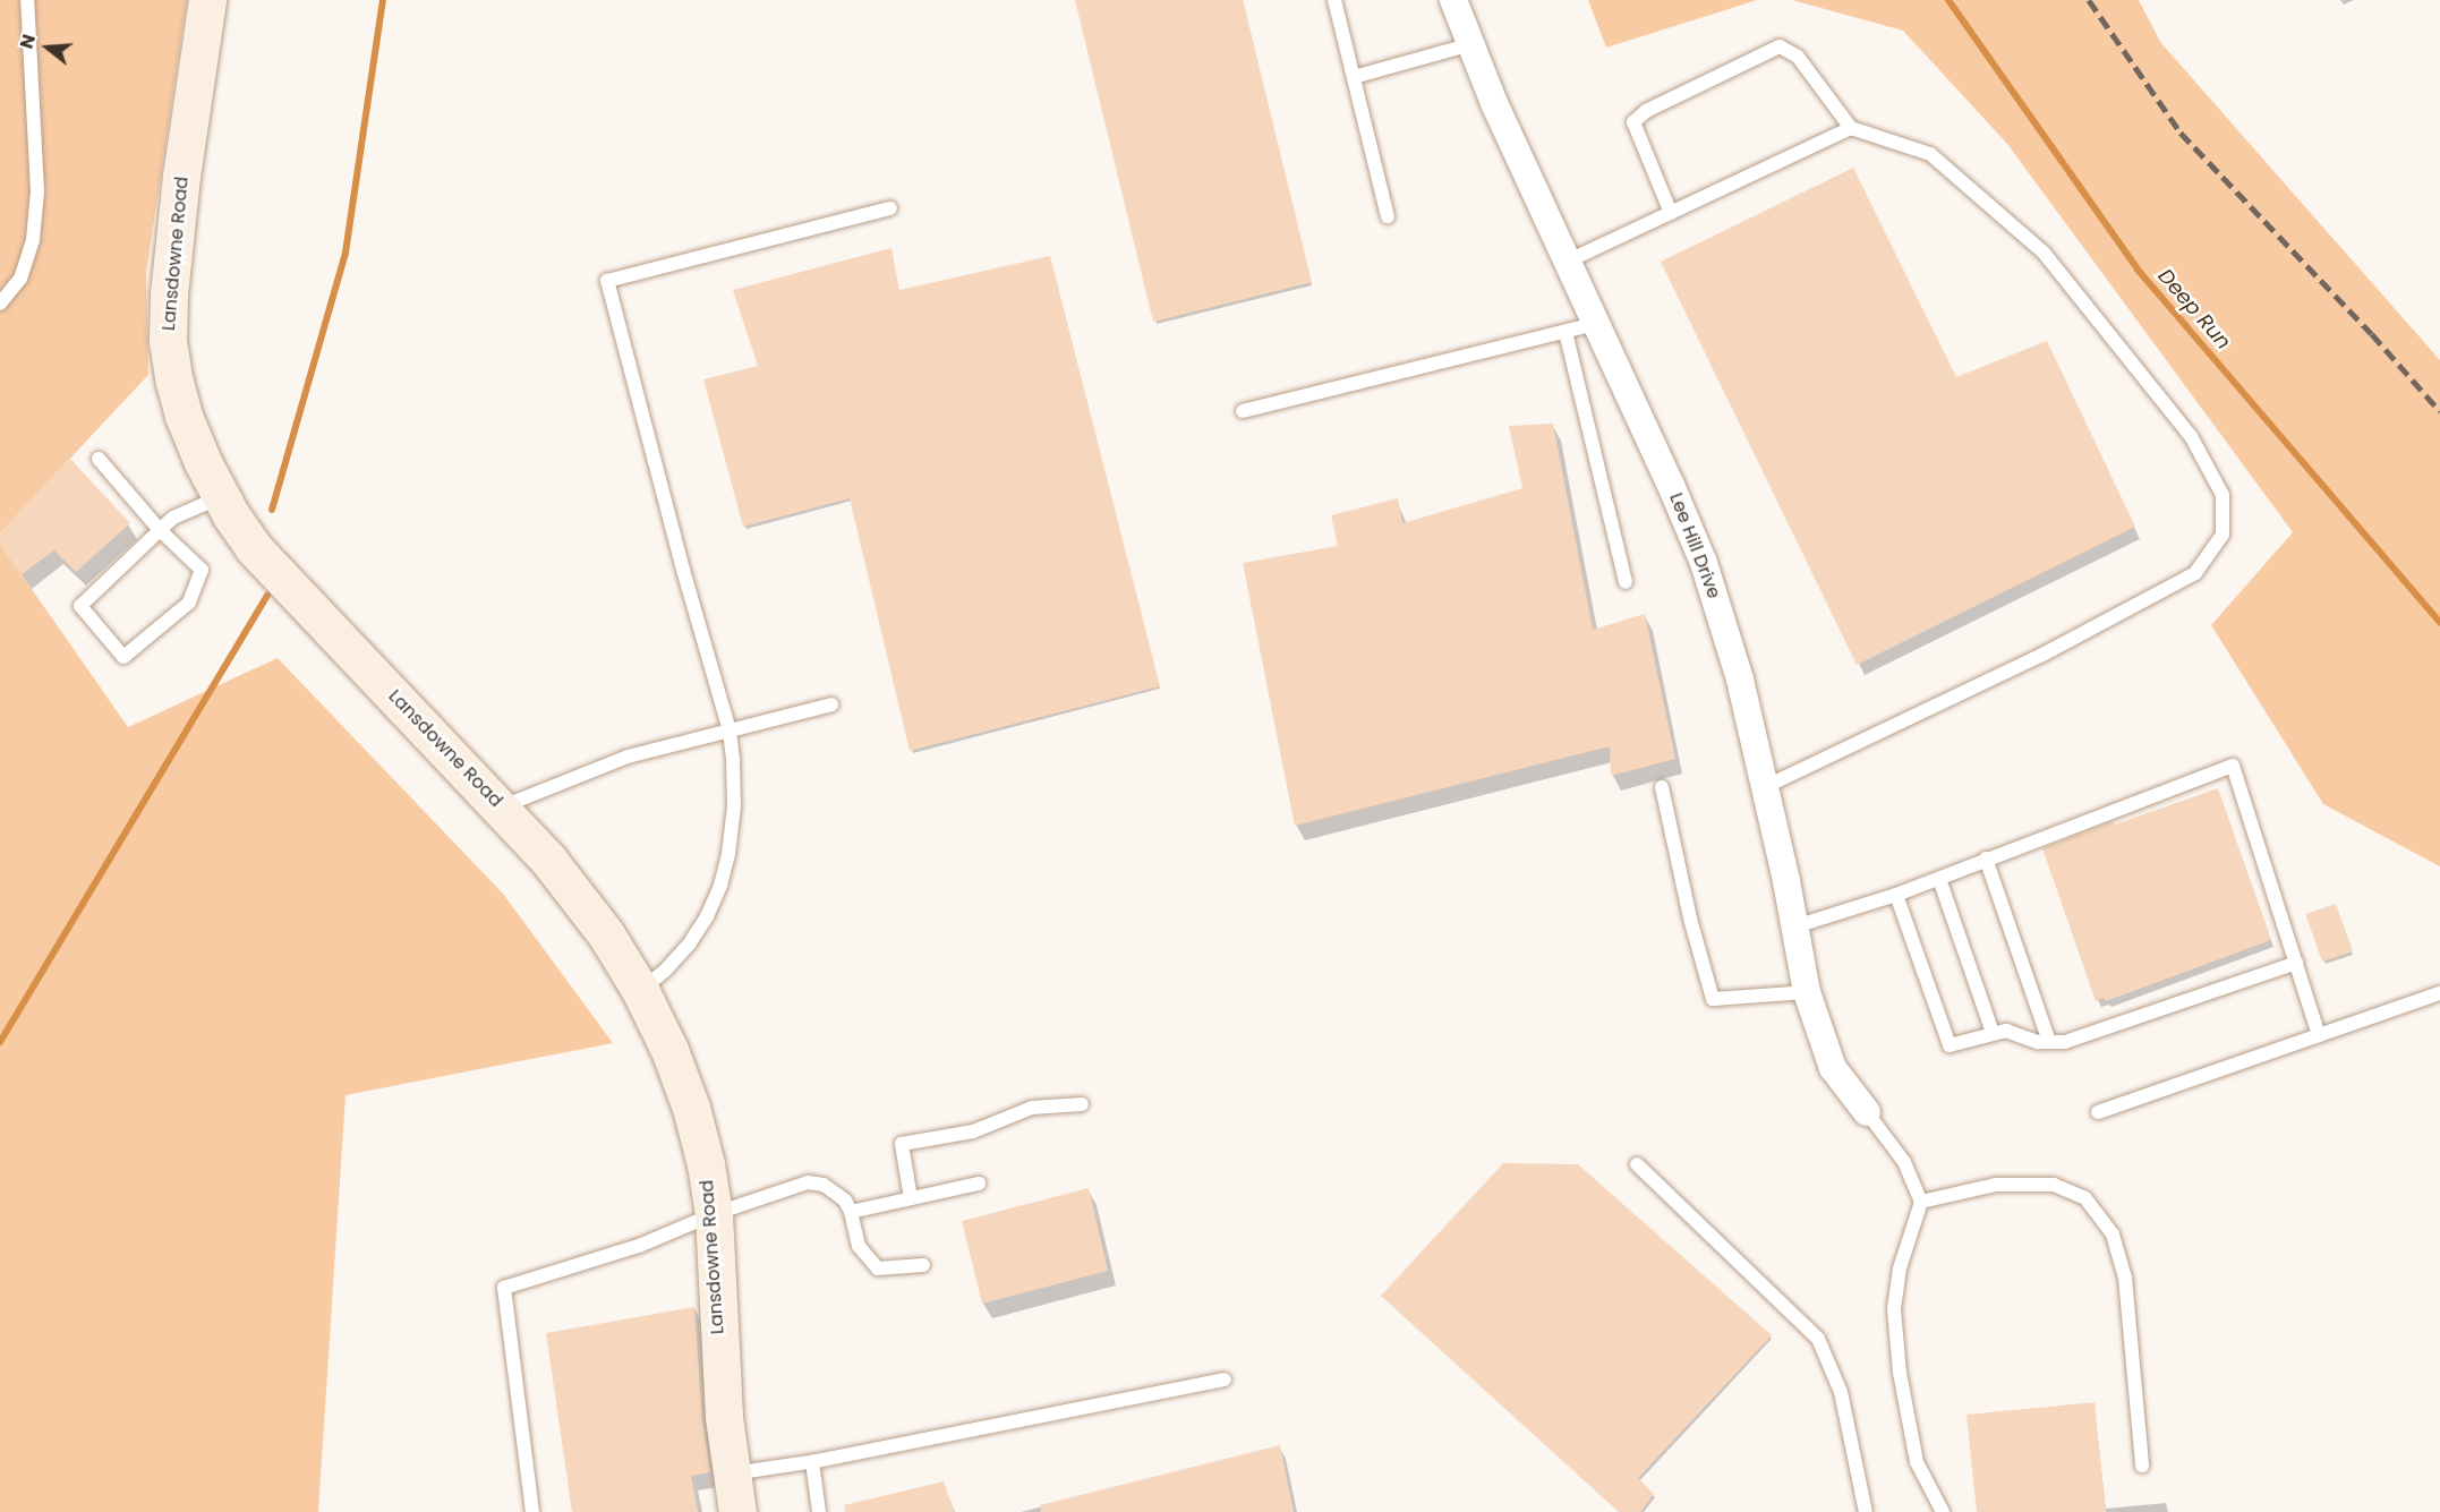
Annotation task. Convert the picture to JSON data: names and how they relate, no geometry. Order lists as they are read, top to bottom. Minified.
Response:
{"streets":{"main road":["Lansdowne Road"],"street":["Lee Hill Drive"]},"water":["Deep Run"],"north":"left"}
